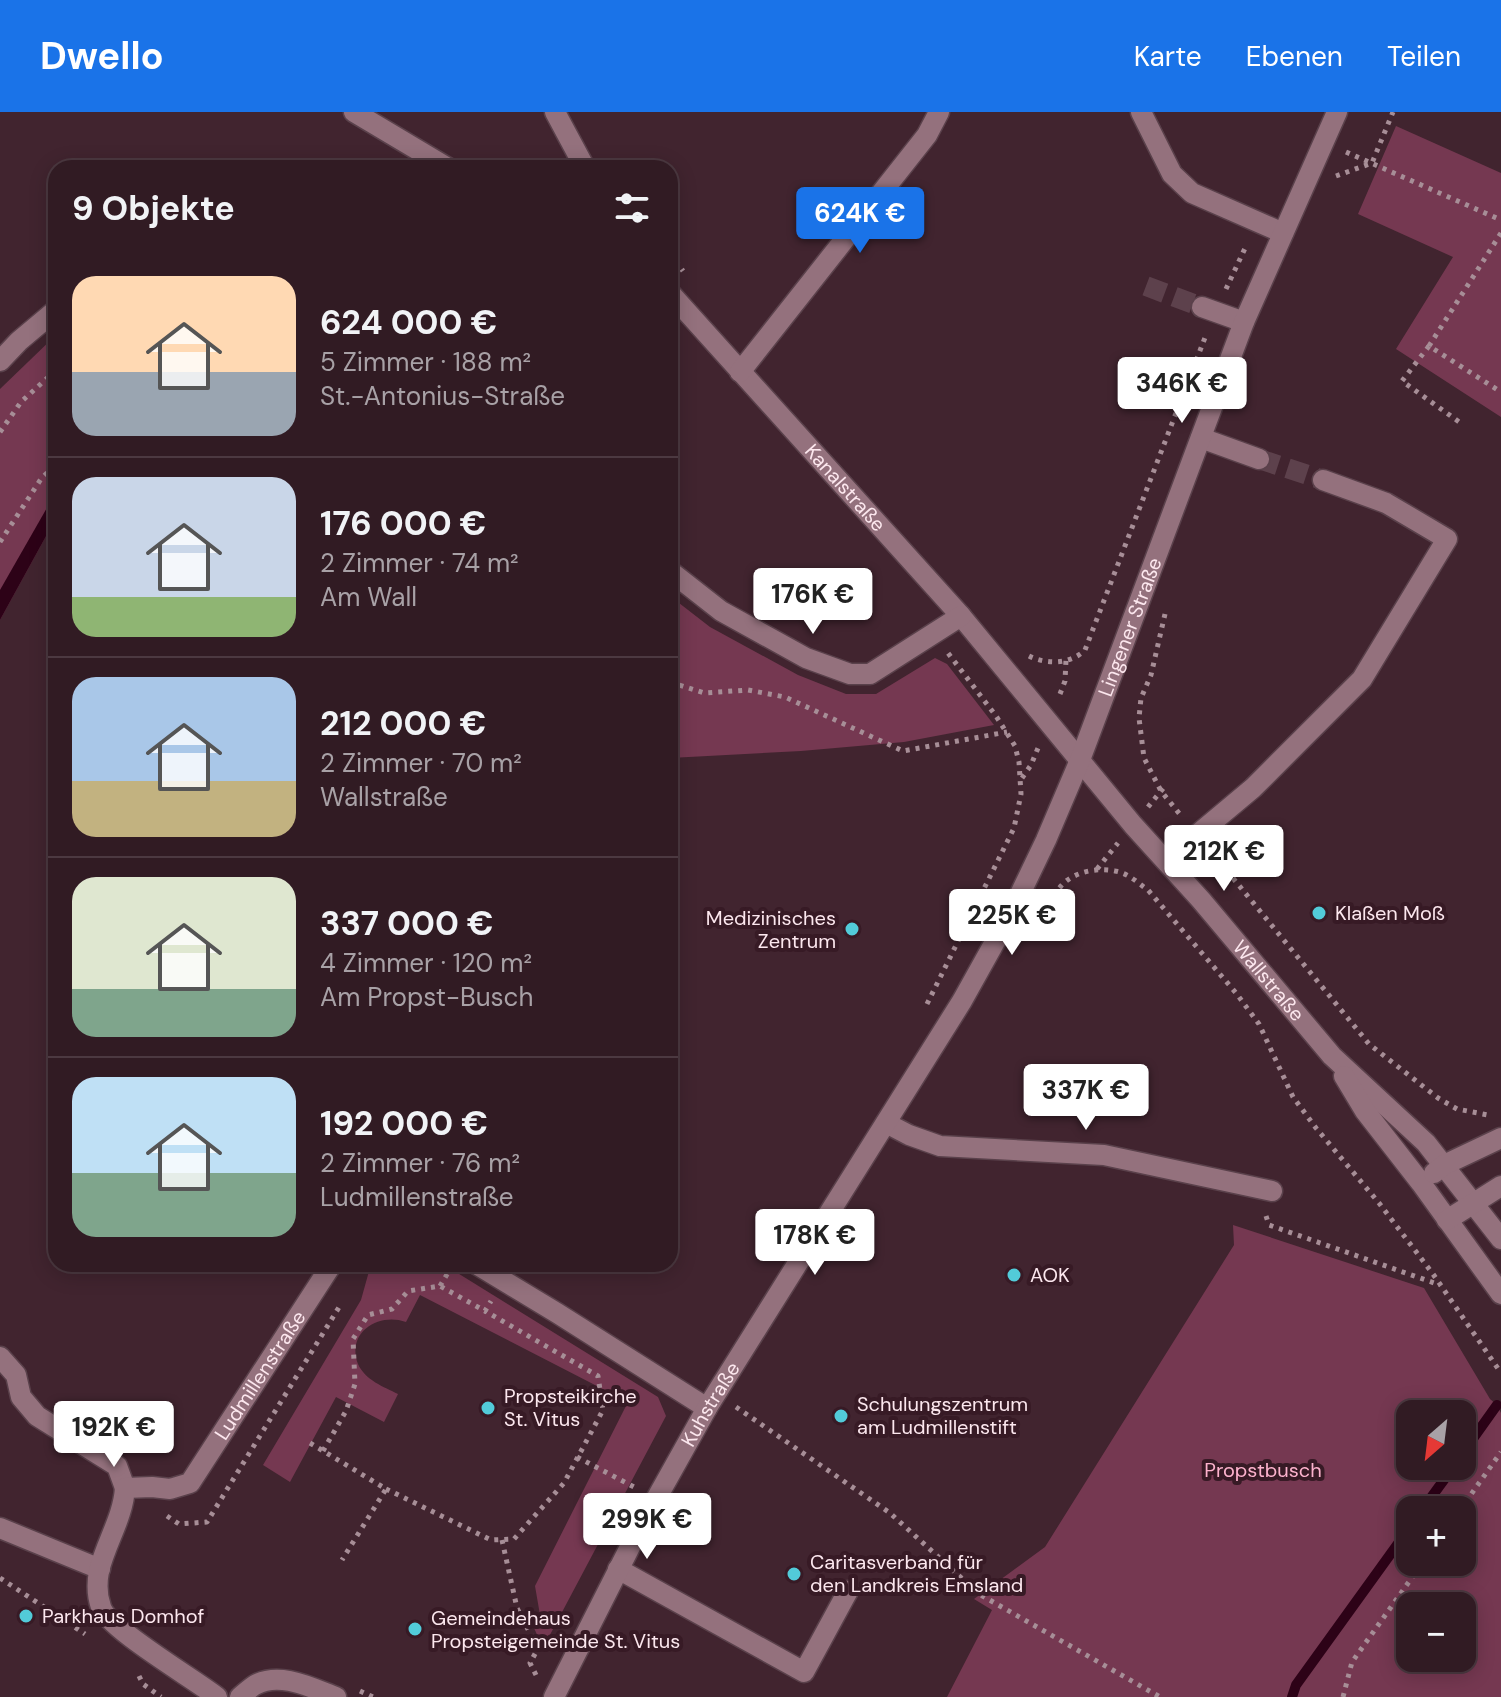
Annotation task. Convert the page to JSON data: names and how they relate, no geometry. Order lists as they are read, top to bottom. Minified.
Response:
{"streets":{"street":["Kanalstraße","Lingener Straße","Wallstraße","Ludmillenstraße","Kuhstraße"]},"crossings":[["Kanalstraße","Lingener Straße"],["Kanalstraße","Wallstraße"],["Lingener Straße","Wallstraße"],["Lingener Straße","Kuhstraße"]],"parks":["Propstbusch"],"places":["Klaßen Moß","Medizinisches Zentrum","AOK","Propsteikirche St. Vitus","Schulungszentrum am Ludmillenstift","Caritasverband für den Landkreis Emsland","Parkhaus Domhof","Gemeindehaus Propsteigemeinde St. Vitus"],"north":"bottom left","page":{"header":"Dwello","nav":["Karte","Ebenen","Teilen"],"heading":"9 Objekte","price":["624K €","346K €","176K €","212K €","225K €","337K €","178K €","192K €","299K €"],"list":[{"name":"624 000 €","note":"5 Zimmer · 188 m² · St.-Antonius-Straße"},{"name":"176 000 €","note":"2 Zimmer · 74 m² · Am Wall"},{"name":"212 000 €","note":"2 Zimmer · 70 m² · Wallstraße"},{"name":"337 000 €","note":"4 Zimmer · 120 m² · Am Propst-Busch"},{"name":"192 000 €","note":"2 Zimmer · 76 m² · Ludmillenstraße"}],"map_buttons":["+","−"]}}
